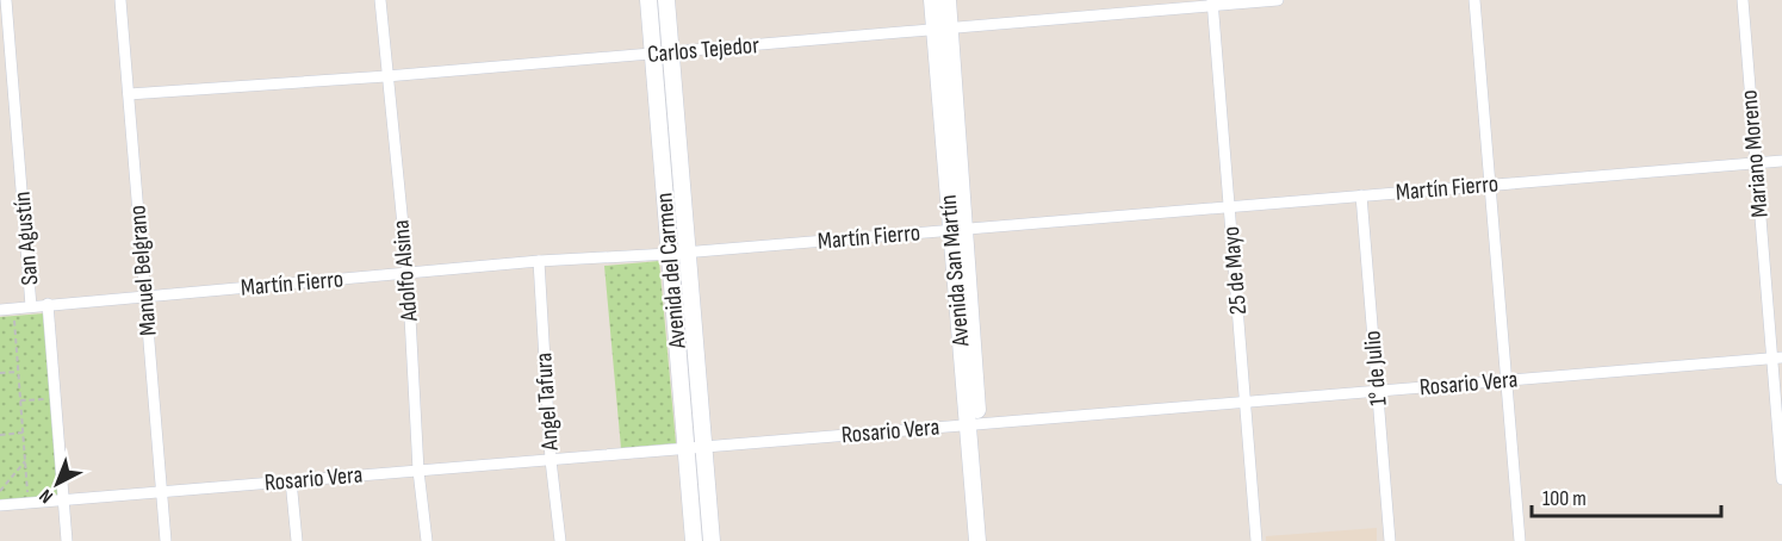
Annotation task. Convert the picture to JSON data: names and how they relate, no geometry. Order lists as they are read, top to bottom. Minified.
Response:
{"streets":{"main road":["Avenida del Carmen","Avenida San Martín"],"street":["Carlos Tejedor","Mariano Moreno","Martín Fierro","San Agustín","Manuel Belgrano","Adolfo Alsina","25 de Mayo","1° de Julio","Rosario Vera","Angel Tafura"]},"crossings":[["Carlos Tejedor","Manuel Belgrano"],["Carlos Tejedor","Adolfo Alsina"],["Carlos Tejedor","Avenida del Carmen"],["Carlos Tejedor","Avenida San Martín"],["Carlos Tejedor","25 de Mayo"],["Mariano Moreno","Martín Fierro"],["Mariano Moreno","Rosario Vera"],["Martín Fierro","San Agustín"],["Martín Fierro","Manuel Belgrano"],["Martín Fierro","Adolfo Alsina"],["Martín Fierro","Avenida del Carmen"],["Martín Fierro","Avenida San Martín"],["Martín Fierro","25 de Mayo"],["Martín Fierro","1° de Julio"],["Martín Fierro","Angel Tafura"],["Manuel Belgrano","Rosario Vera"],["Adolfo Alsina","Rosario Vera"],["Avenida del Carmen","Rosario Vera"],["Avenida San Martín","Rosario Vera"],["25 de Mayo","Rosario Vera"],["1° de Julio","Rosario Vera"],["Rosario Vera","Angel Tafura"]],"scale_bar":"100 m","north":"bottom left"}
